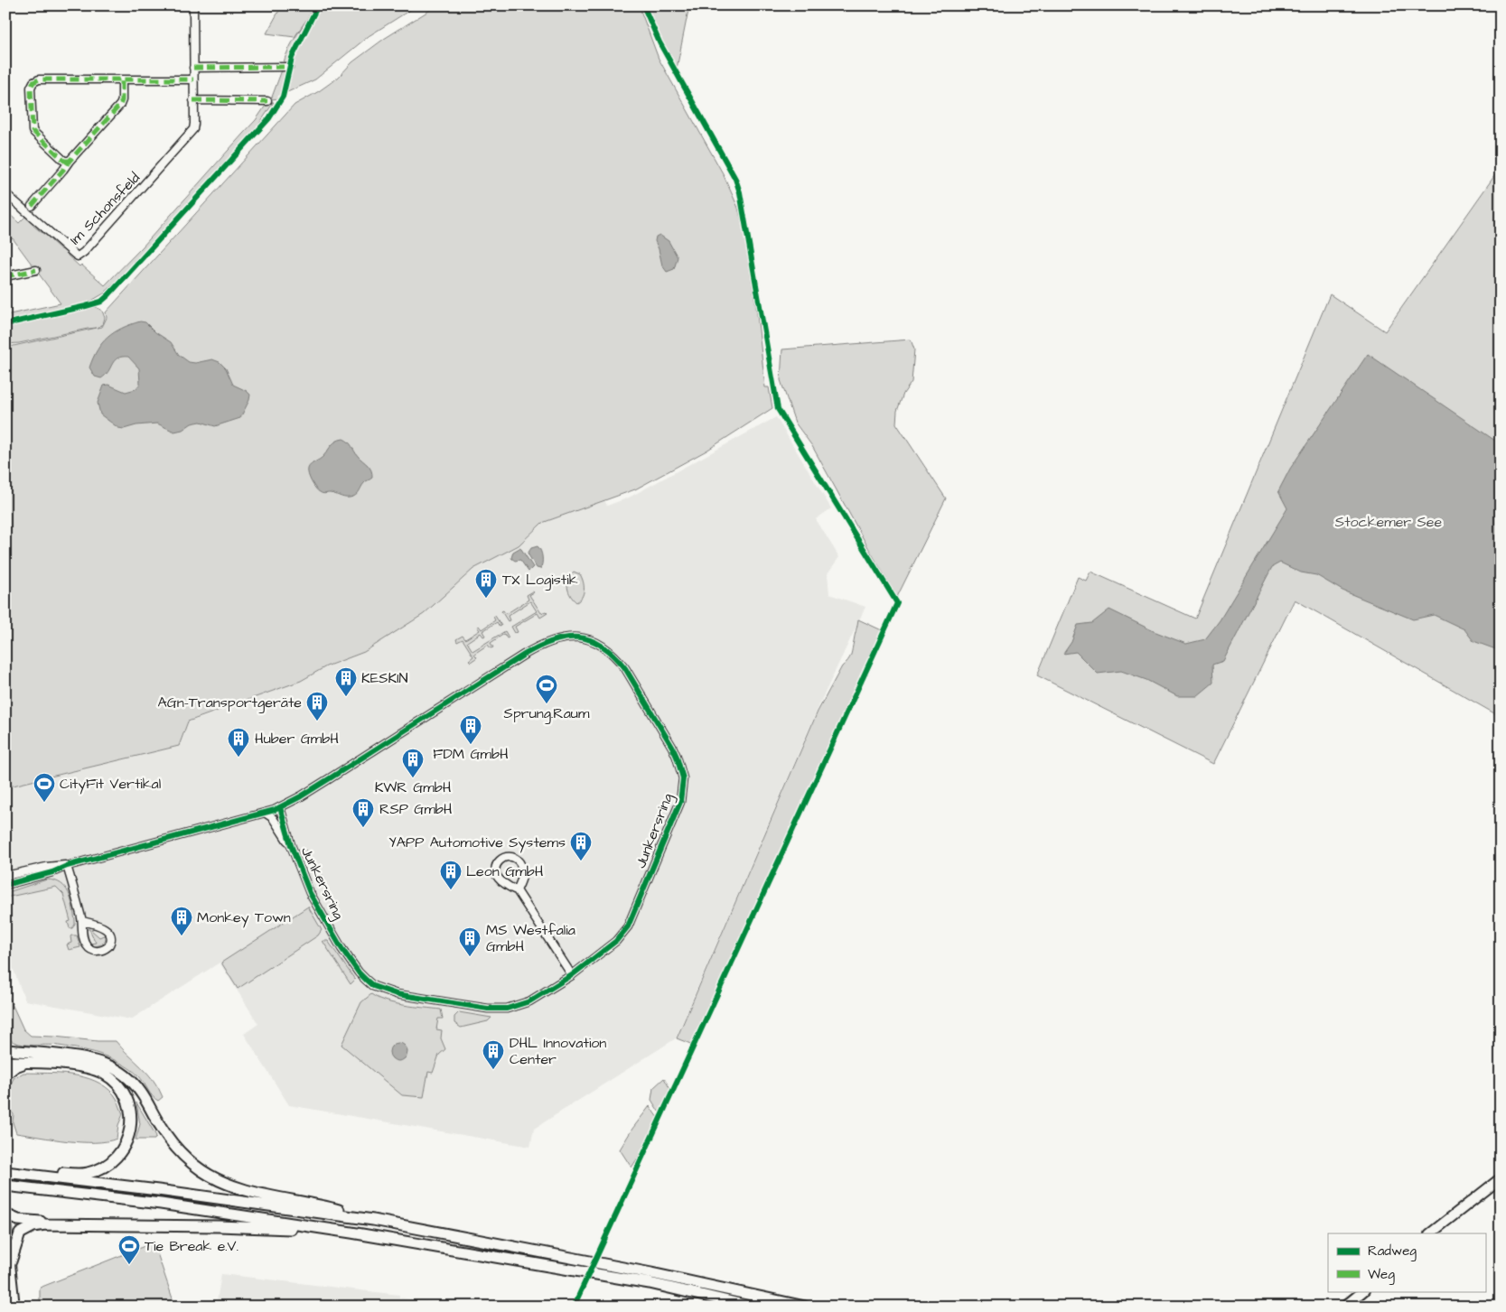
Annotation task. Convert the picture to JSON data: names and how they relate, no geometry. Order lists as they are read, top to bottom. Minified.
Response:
{"streets":{"street":["Im Schonsfeld","Junkersring"]},"parks":["Stockemer See"],"places":{"building":["TX Logistik","KESKIN","AGn-Transportgeräte","FDM GmbH","Huber GmbH","KWR GmbH","RSP GmbH","YAPP Automotive Systems","Leon GmbH","Monkey Town","MS Westfalia GmbH","DHL Innovation Center"],"sports":["Sprung.Raum","CityFit Vertikal","Tie Break e.V."]},"legend":["Radweg","Weg"]}
